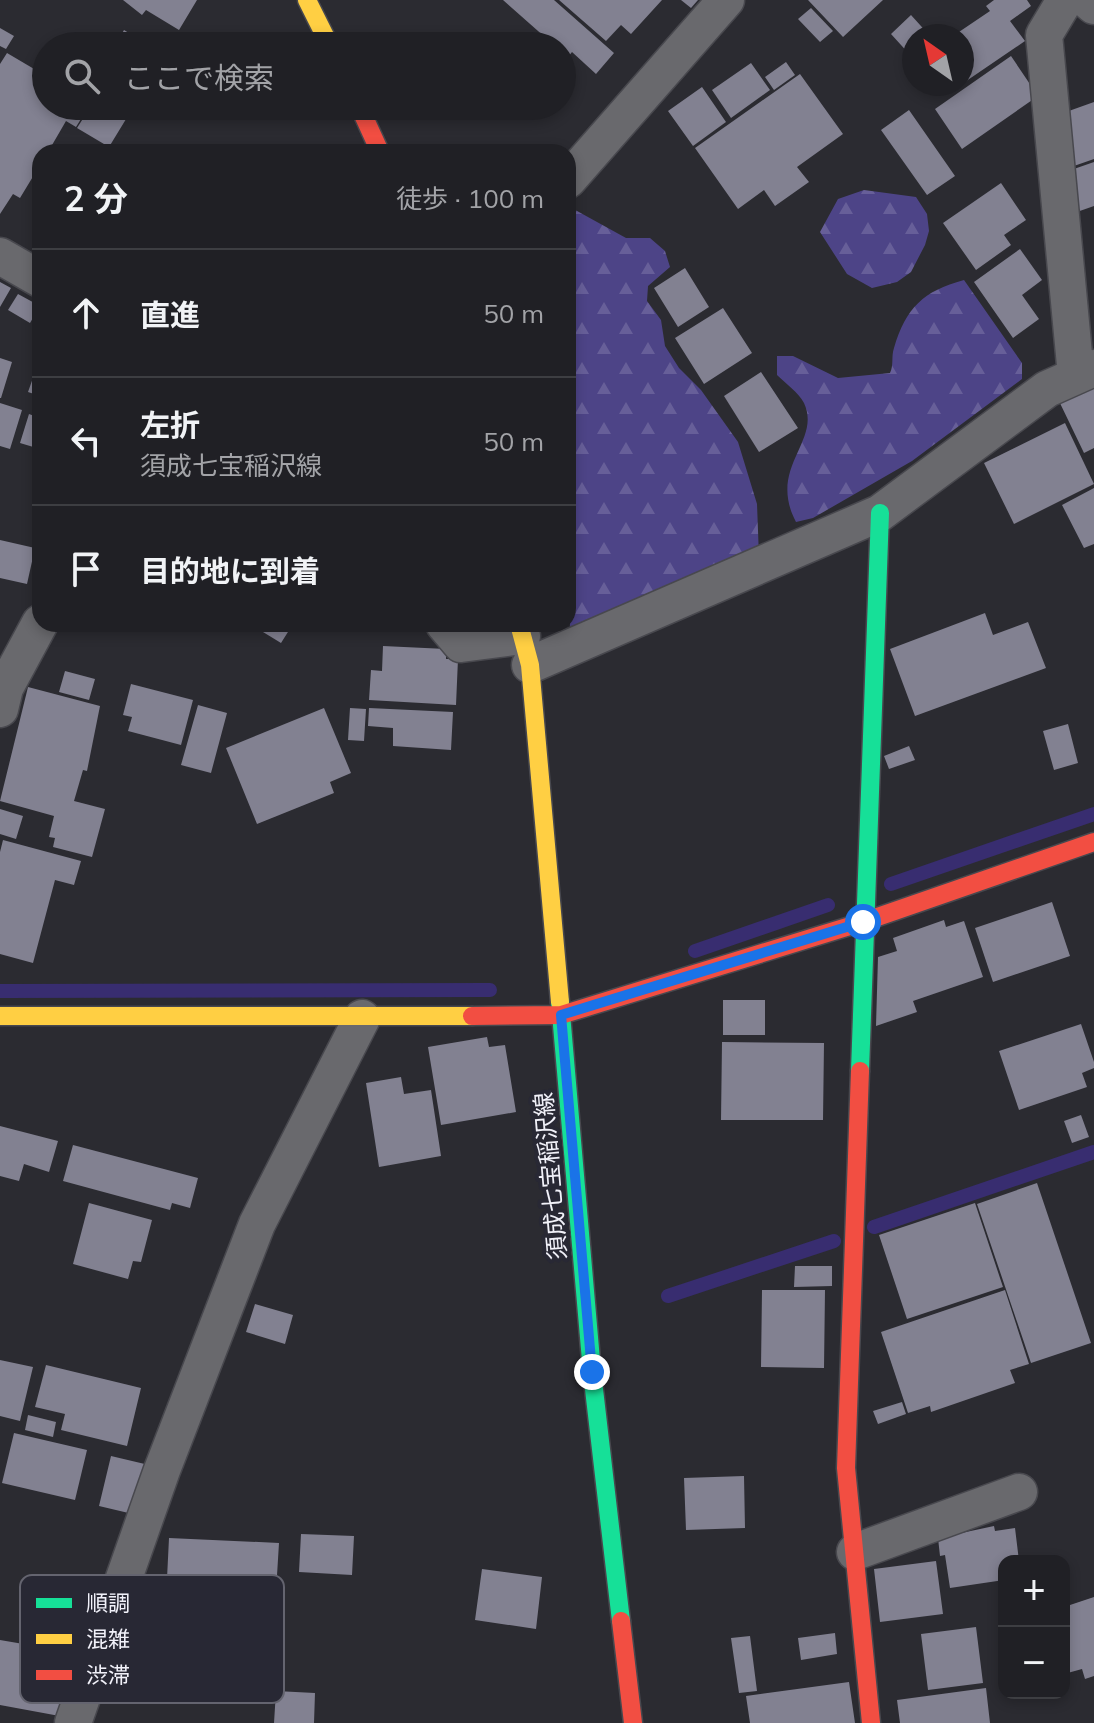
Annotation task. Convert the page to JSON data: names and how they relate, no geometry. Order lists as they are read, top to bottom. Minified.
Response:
{"streets":{"street":["須成七宝稲沢線"]},"legend":["順調","混雑","渋滞"],"north":"top left","page":{"search":"ここで検索","heading":["2 分","徒歩 · 100 m"],"list":[["直進","50 m"],["左折","須成七宝稲沢線","50 m"],"目的地に到着"],"map_buttons":["+","−"]}}
